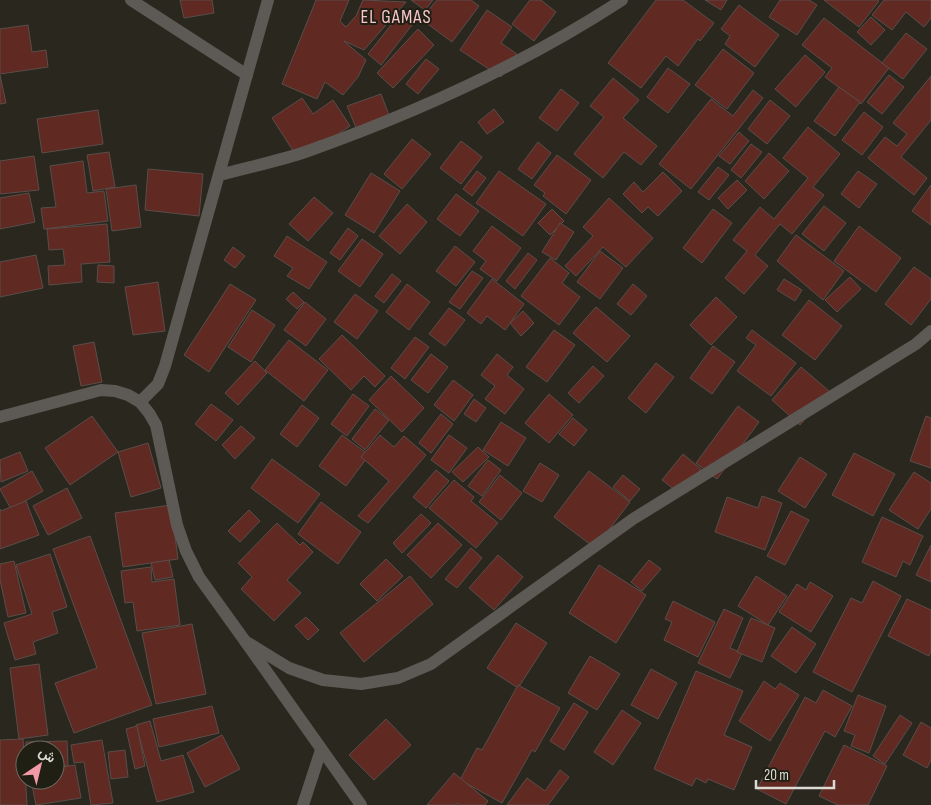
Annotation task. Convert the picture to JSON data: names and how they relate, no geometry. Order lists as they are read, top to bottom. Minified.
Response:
{"districts":["EL GAMAS"],"scale_bar":"20 m","north":"top right"}
